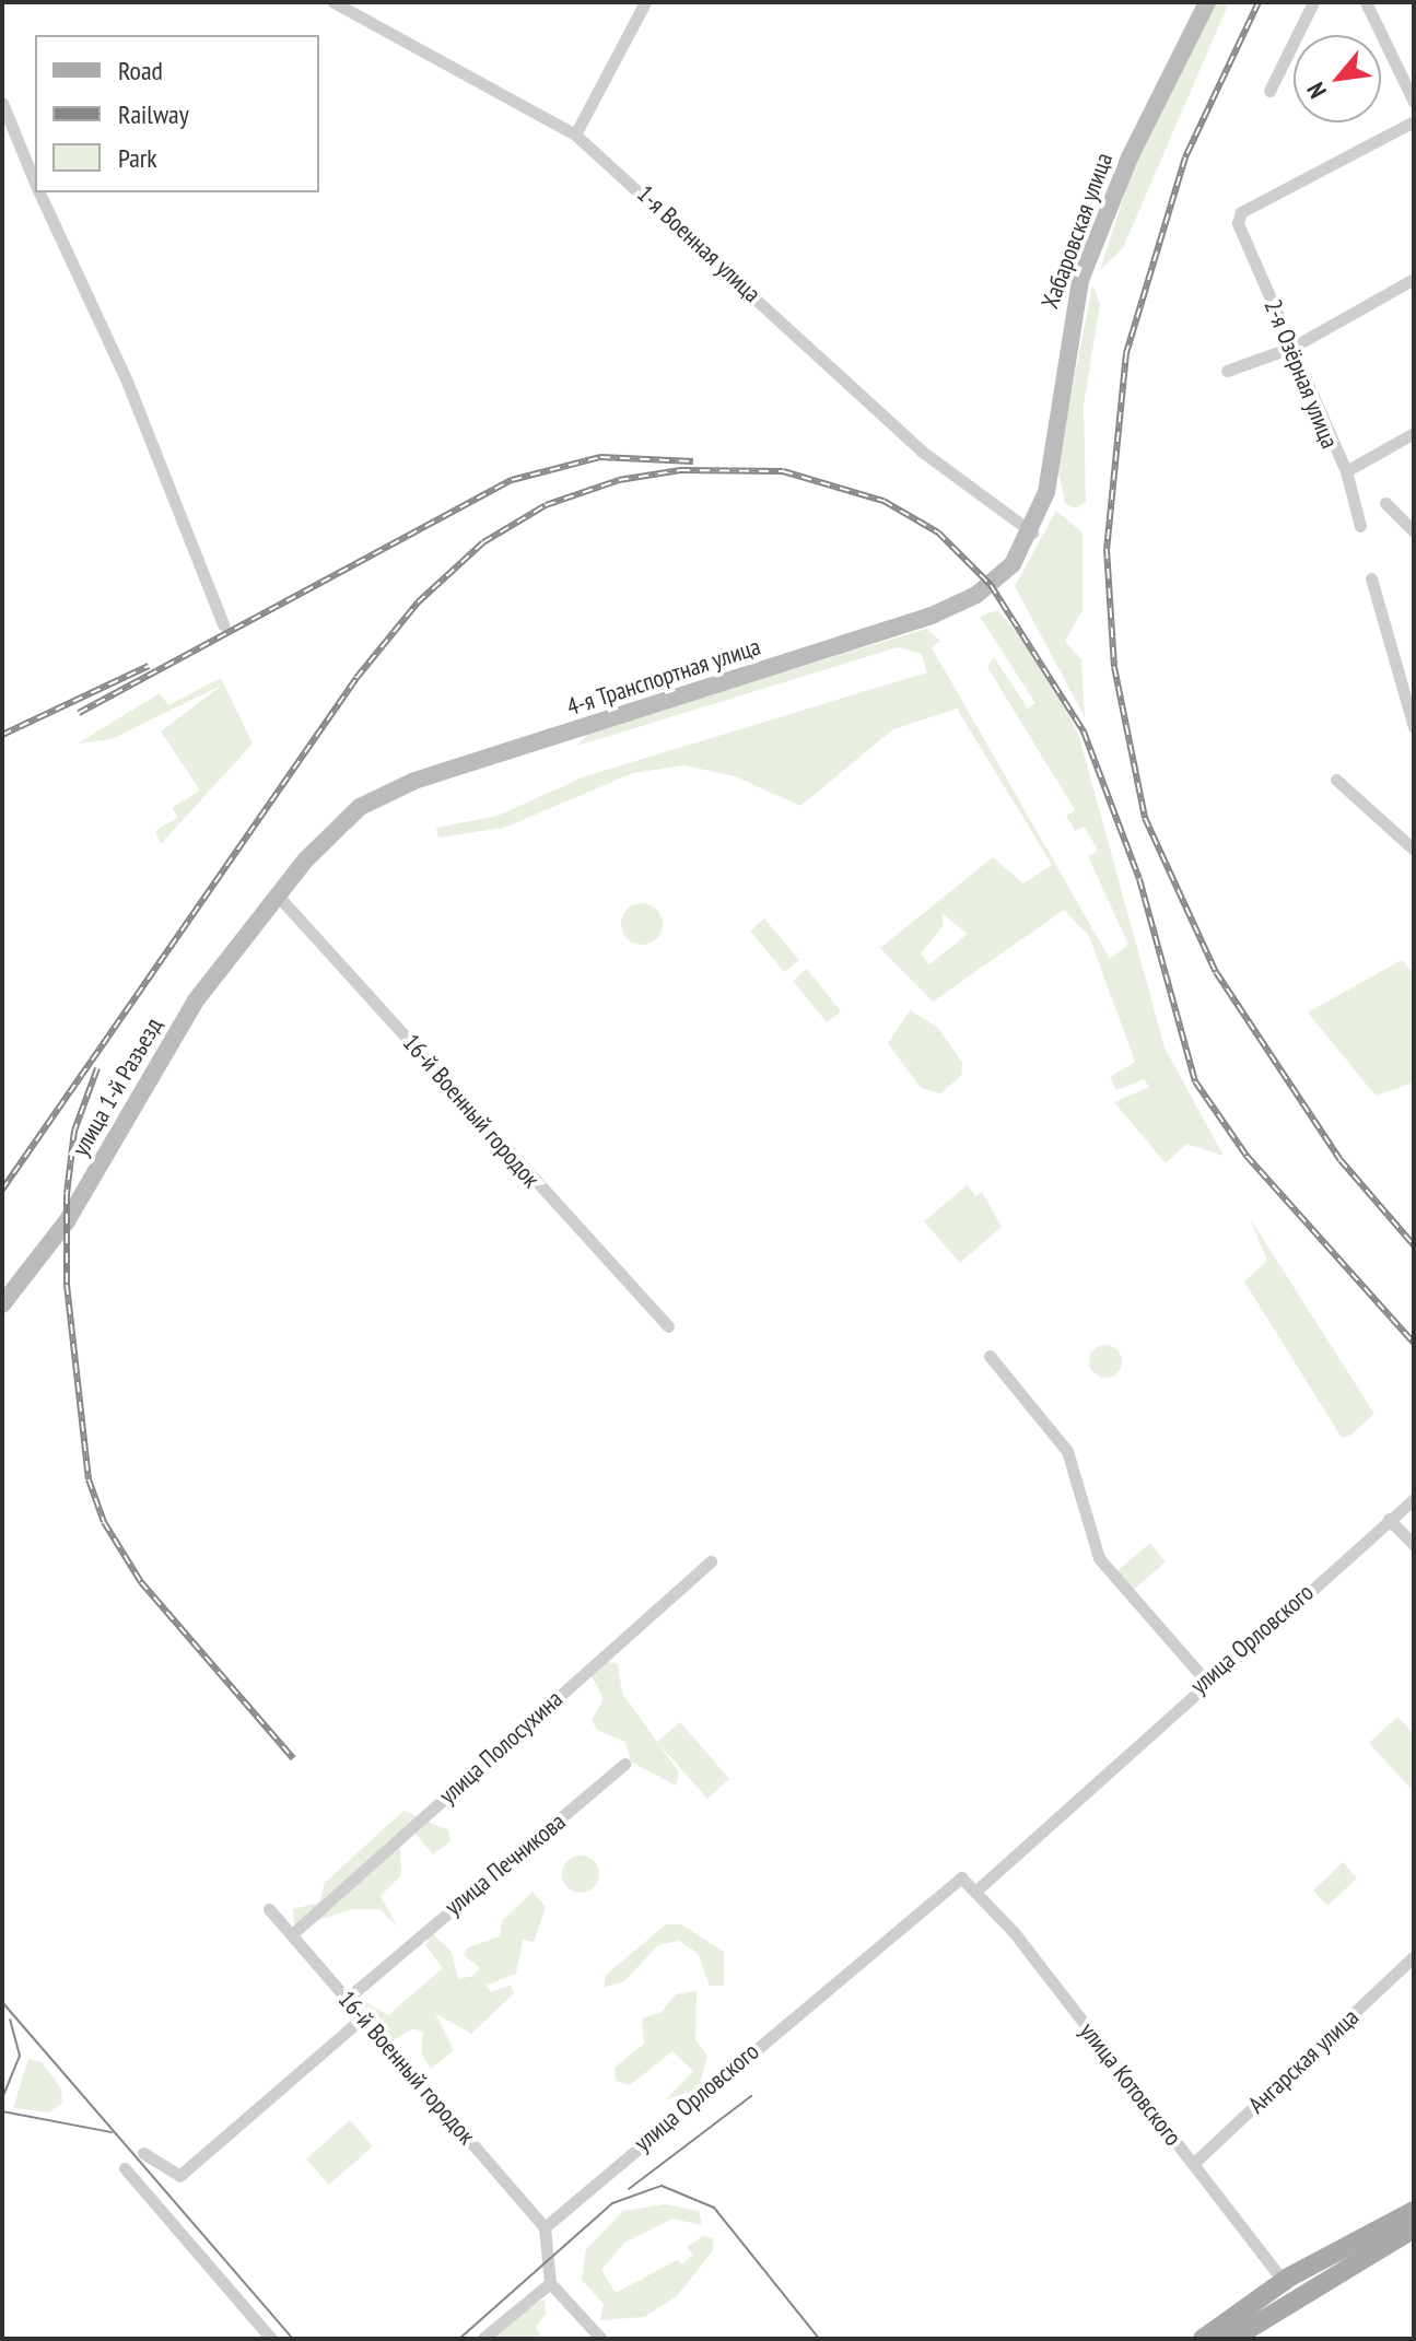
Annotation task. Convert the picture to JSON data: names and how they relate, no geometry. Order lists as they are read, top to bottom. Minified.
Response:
{"streets":{"main road":["Хабаровская улица","4-я Транспортная улица","улица 1-й Разъезд"],"street":["1-я Военная улица","2-я Озёрная улица","16-й Военный городок","улица Орловского","улица Полосухина","улица Печникова","Ангарская улица","улица Котовского"]},"crossings":[["Хабаровская улица","4-я Транспортная улица"],["1-я Военная улица","4-я Транспортная улица"],["4-я Транспортная улица","улица 1-й Разъезд"],["4-я Транспортная улица","16-й Военный городок"],["улица 1-й Разъезд","16-й Военный городок"],["16-й Военный городок","улица Орловского"],["16-й Военный городок","улица Полосухина"],["16-й Военный городок","улица Печникова"],["улица Орловского","улица Котовского"],["Ангарская улица","улица Котовского"]],"legend":["Road","Railway","Park"],"north":"bottom left"}
